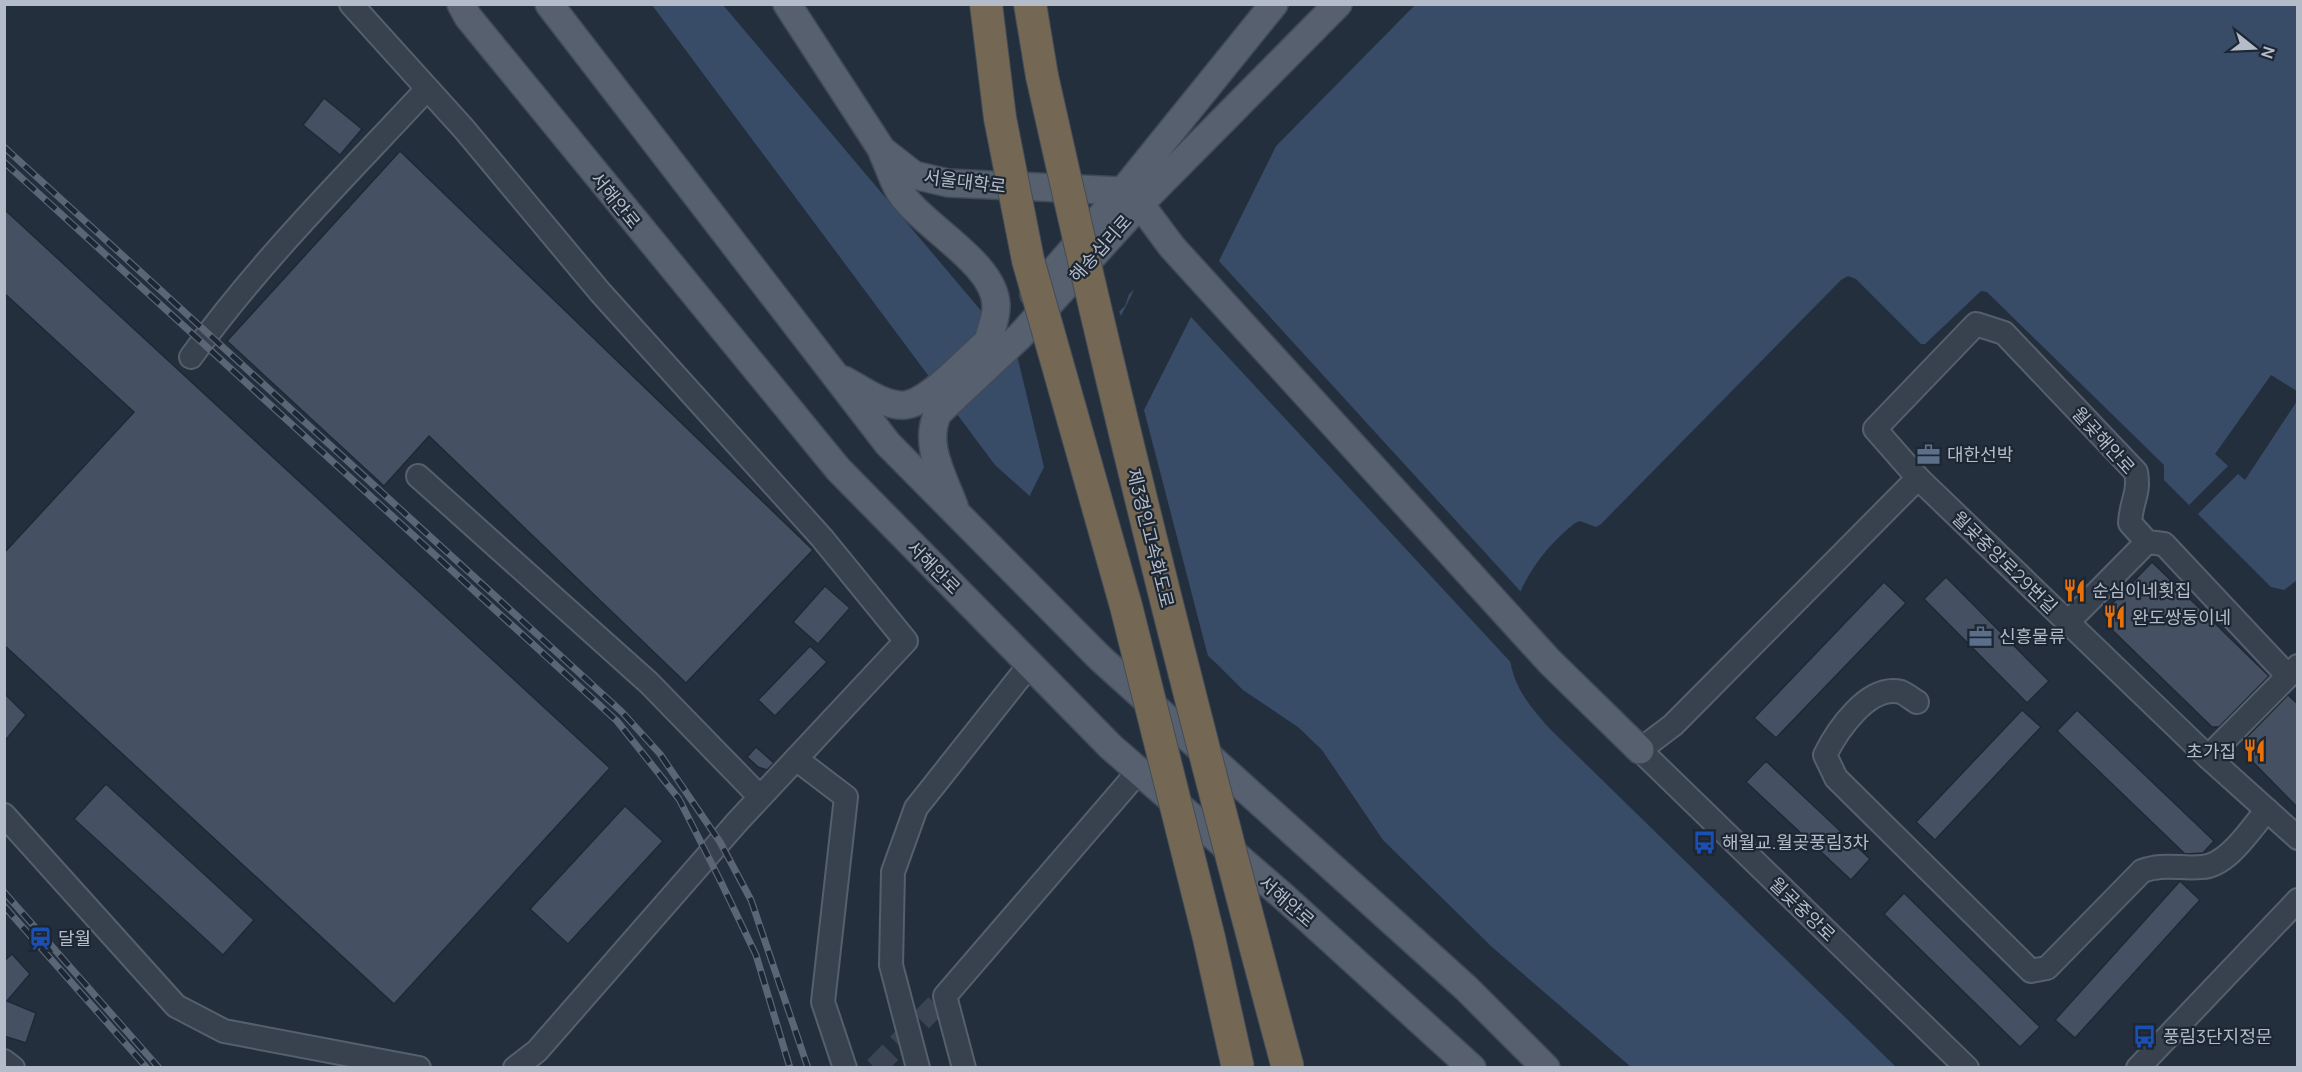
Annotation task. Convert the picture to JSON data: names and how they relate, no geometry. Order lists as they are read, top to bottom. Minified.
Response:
{"streets":{"highway":["제3경인고속화도로"],"main road":["서울대학로","서해안로","해송십리로"],"street":["월곶해안로","월곶중앙로29번길","월곶중앙로"]},"crossings":[["서울대학로","해송십리로"],["월곶해안로","월곶중앙로29번길"]],"places":{"office":["대한선박","신흥물류"],"restaurant":["순심이네횟집","완도쌍둥이네","초가집"],"bus stop":["해월교.월곶풍림3차","풍림3단지정문"],"station":["달월"]},"north":"right"}
